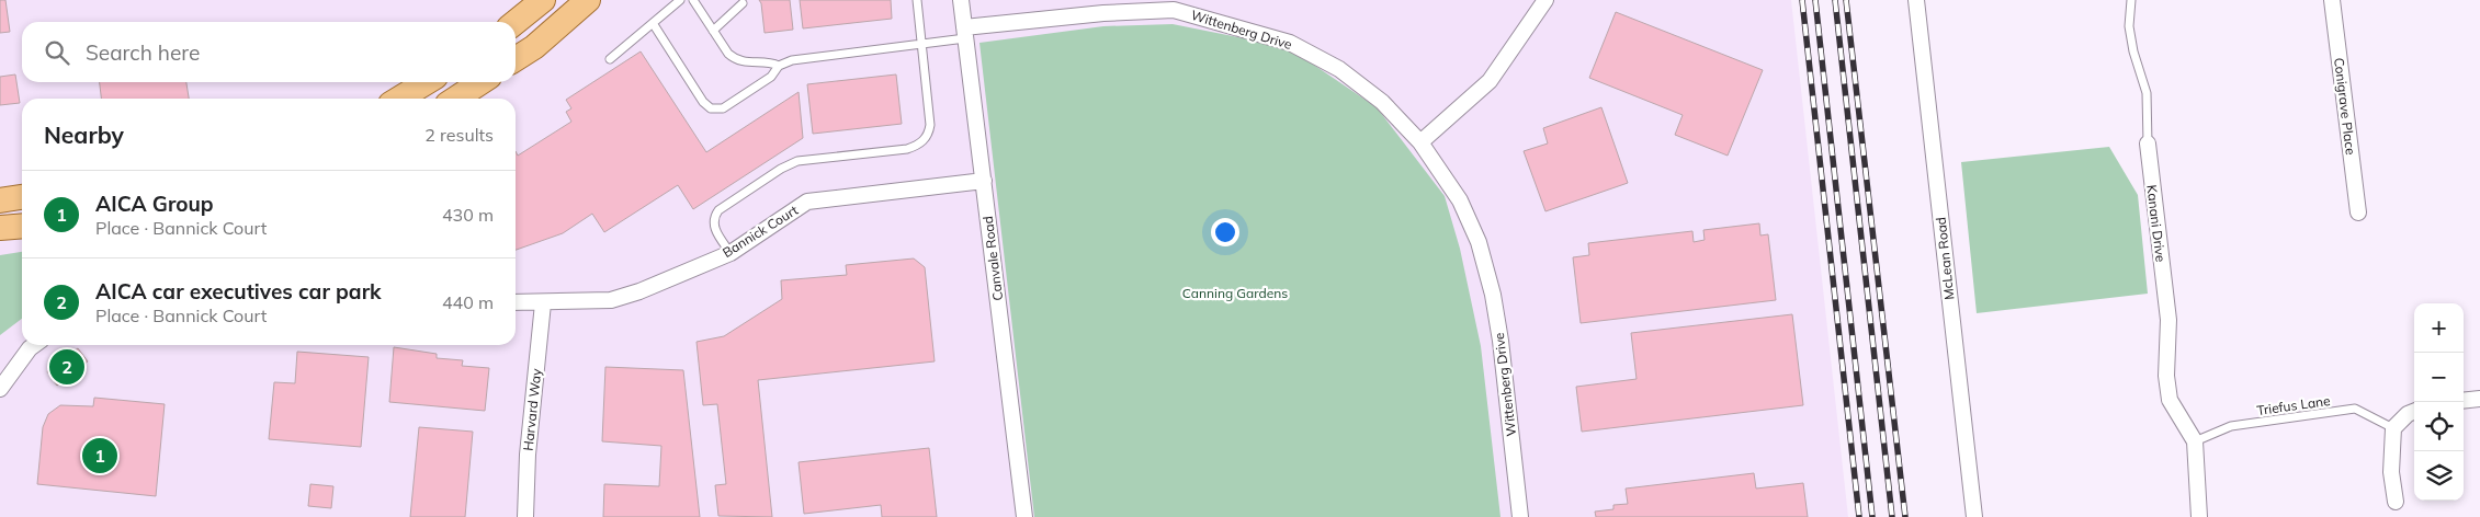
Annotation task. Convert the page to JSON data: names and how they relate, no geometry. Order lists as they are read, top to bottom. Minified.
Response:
{"streets":{"street":["Wittenberg Drive","Conigrave Place","Kanani Drive","Bannick Court","Canvale Road","McLean Road","Harvard Way"],"lane":["Triefus Lane"]},"crossings":[["Wittenberg Drive","Canvale Road"],["Kanani Drive","Triefus Lane"],["Bannick Court","Canvale Road"],["Bannick Court","Harvard Way"]],"parks":["Canning Gardens"],"page":{"search":"Search here","heading":["Nearby","2 results"],"list":[{"mark":"1","name":"AICA Group","note":"Place · Bannick Court","value":"430 m"},{"mark":"2","name":"AICA car executives car park","note":"Place · Bannick Court","value":"440 m"}],"map_buttons":["+","−"],"pins":["2","1"]}}
